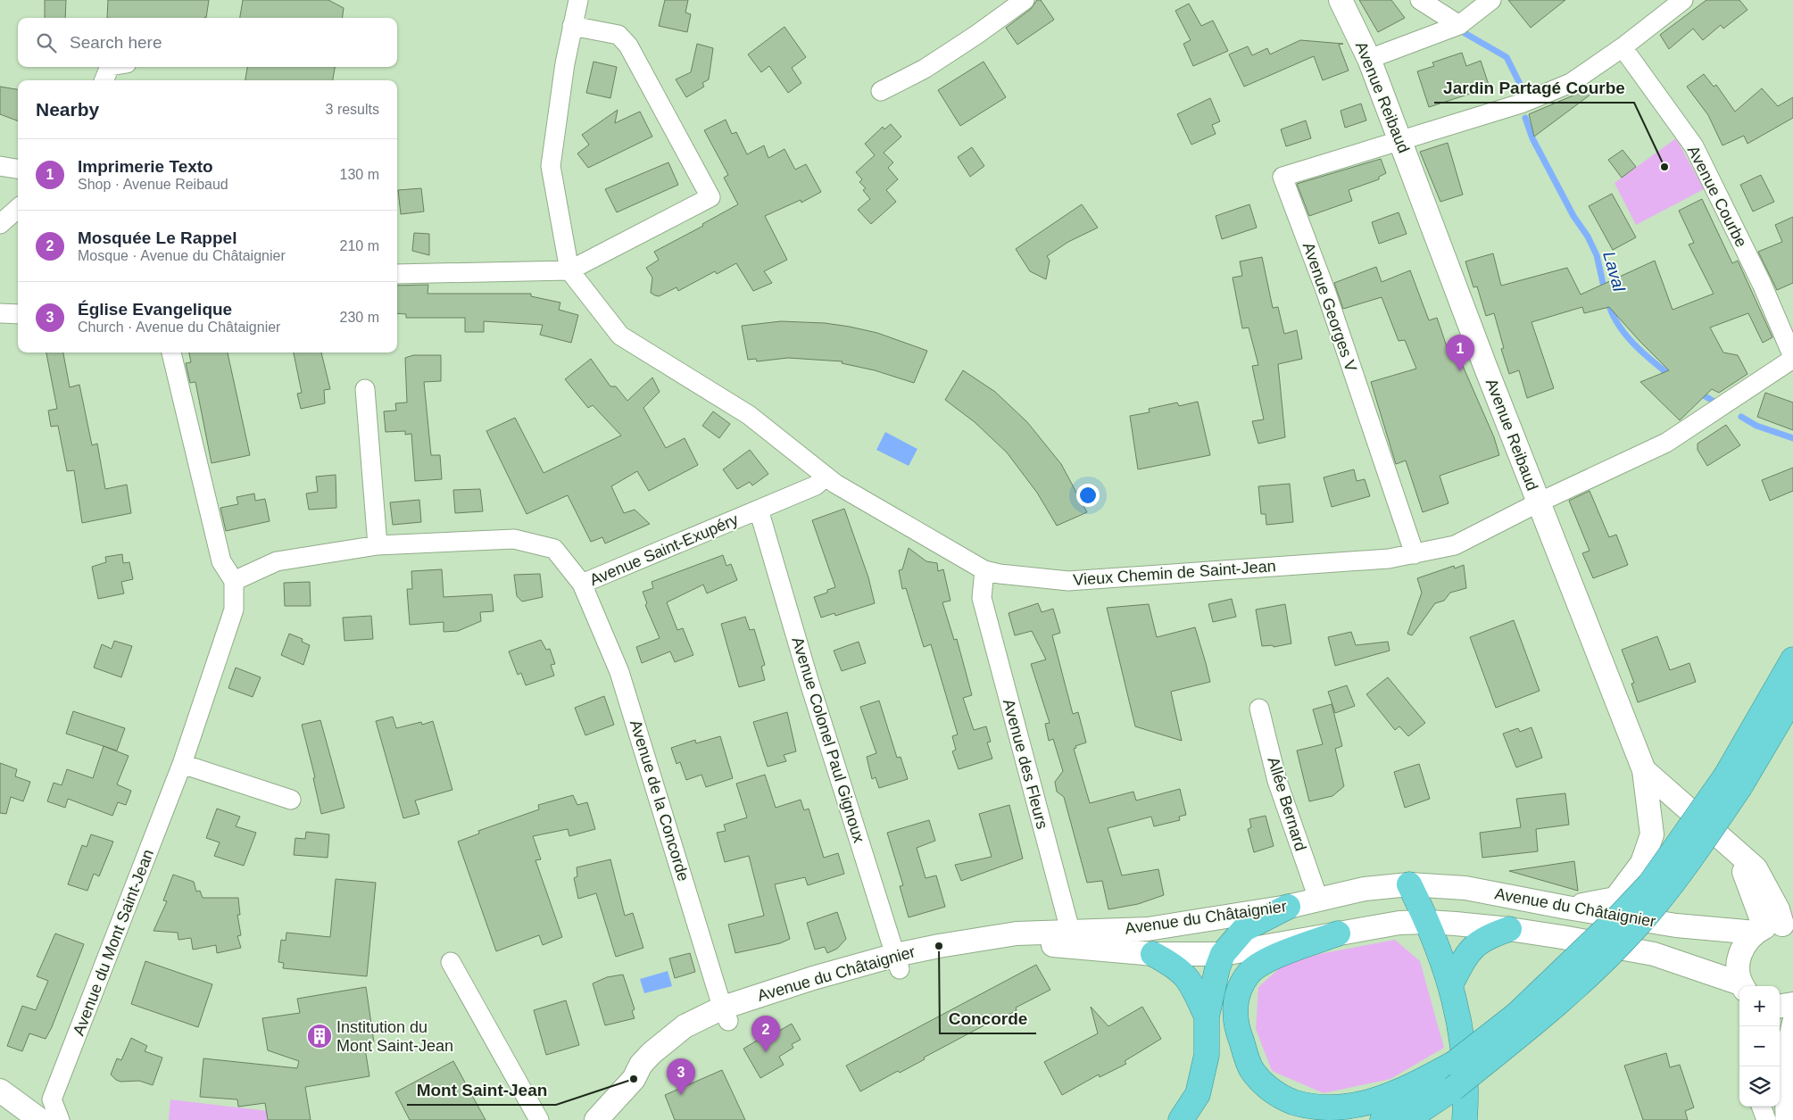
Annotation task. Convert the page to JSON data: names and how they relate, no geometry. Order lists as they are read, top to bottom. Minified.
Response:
{"streets":{"street":["Avenue Reibaud","Avenue Courbe","Avenue Georges V","Avenue Saint-Exupéry","Vieux Chemin de Saint-Jean","Avenue Colonel Paul Gignoux","Avenue des Fleurs","Avenue de la Concorde","Allée Bernard","Avenue du Châtaignier","Avenue du Mont Saint-Jean"]},"crossings":[["Avenue Reibaud","Avenue Georges V"],["Avenue Reibaud","Vieux Chemin de Saint-Jean"],["Avenue Reibaud","Avenue du Châtaignier"],["Avenue Courbe","Vieux Chemin de Saint-Jean"],["Avenue Georges V","Vieux Chemin de Saint-Jean"],["Avenue Saint-Exupéry","Vieux Chemin de Saint-Jean"],["Avenue Saint-Exupéry","Avenue Colonel Paul Gignoux"],["Avenue Saint-Exupéry","Avenue de la Concorde"],["Avenue Saint-Exupéry","Avenue du Mont Saint-Jean"],["Vieux Chemin de Saint-Jean","Avenue des Fleurs"],["Avenue Colonel Paul Gignoux","Avenue du Châtaignier"],["Avenue des Fleurs","Avenue du Châtaignier"],["Avenue de la Concorde","Avenue du Châtaignier"],["Allée Bernard","Avenue du Châtaignier"]],"water":["Laval"],"places":{"other":["Jardin Partagé Courbe","Concorde","Mont Saint-Jean"],"building":["Institution du Mont Saint-Jean"]},"page":{"search":"Search here","heading":["Nearby","3 results"],"list":[{"mark":"1","name":"Imprimerie Texto","note":"Shop · Avenue Reibaud","value":"130 m"},{"mark":"2","name":"Mosquée Le Rappel","note":"Mosque · Avenue du Châtaignier","value":"210 m"},{"mark":"3","name":"Église Evangelique","note":"Church · Avenue du Châtaignier","value":"230 m"}],"pins":["1","2","3"],"map_buttons":["+","−"]}}
